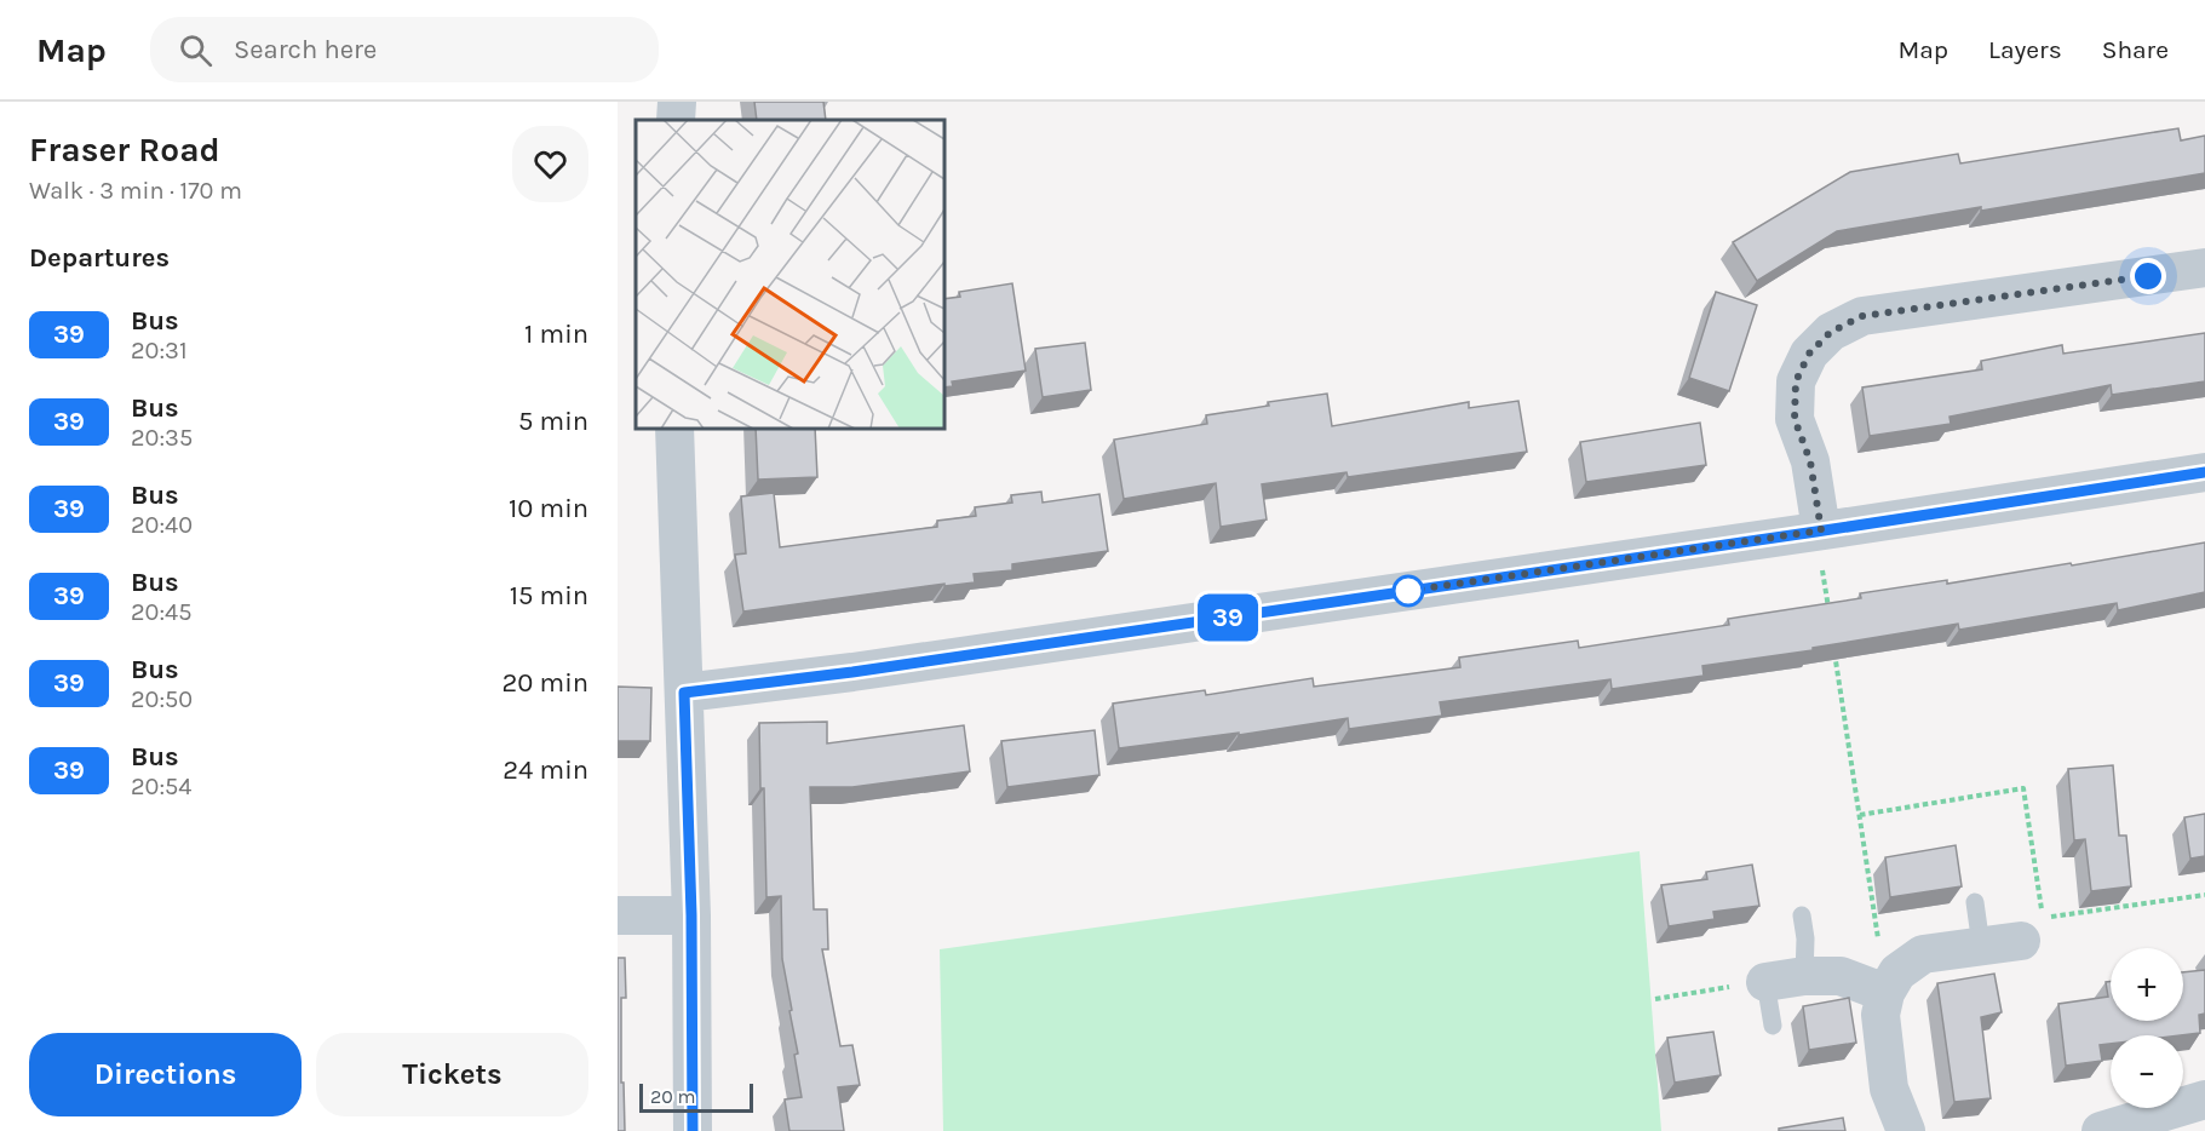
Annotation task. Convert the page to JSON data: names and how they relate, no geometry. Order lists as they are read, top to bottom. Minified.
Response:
{"lines":["bus line 39"],"scale_bar":"20 m","page":{"header":"Map","search":"Search here","nav":["Map","Layers","Share"],"heading":[["Fraser Road","Walk · 3 min · 170 m"],"Departures"],"on_map":"39","list":[{"mark":"39","name":"Bus","note":"20:31","value":"1 min"},{"mark":"39","name":"Bus","note":"20:35","value":"5 min"},{"mark":"39","name":"Bus","note":"20:40","value":"10 min"},{"mark":"39","name":"Bus","note":"20:45","value":"15 min"},{"mark":"39","name":"Bus","note":"20:50","value":"20 min"},{"mark":"39","name":"Bus","note":"20:54","value":"24 min"}],"map_buttons":["+","−"],"buttons":["Directions","Tickets"],"scale":"20 m"}}
